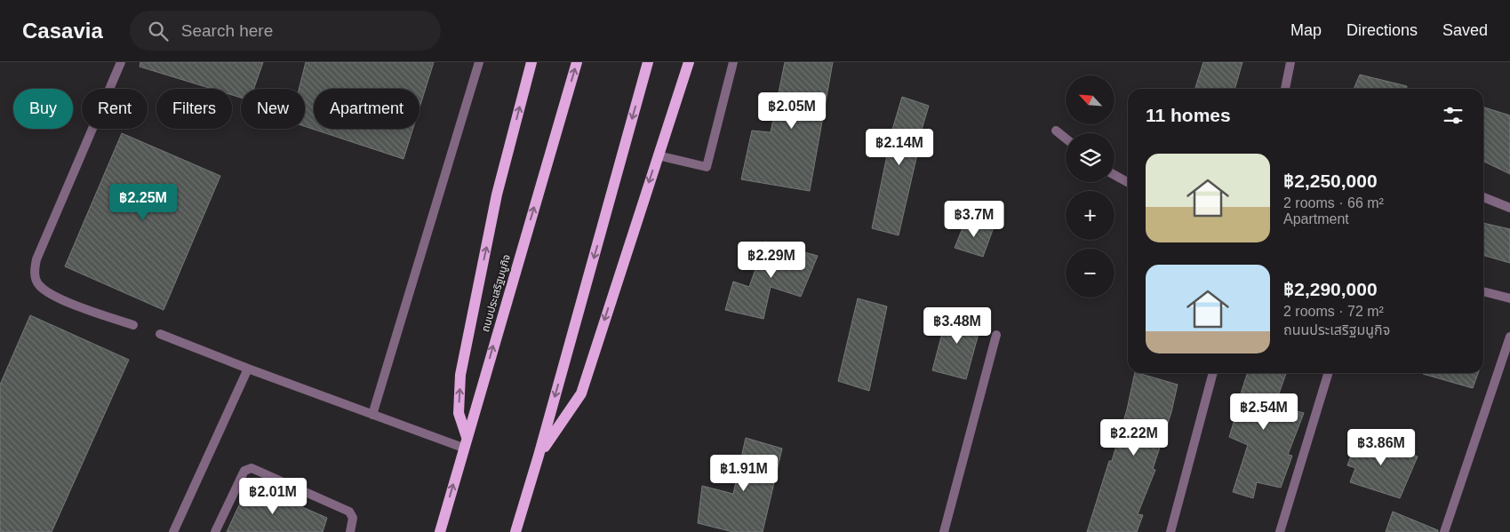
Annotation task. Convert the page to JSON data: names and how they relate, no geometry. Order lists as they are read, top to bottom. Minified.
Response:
{"streets":{"main road":["ถนนประเสริฐมนูกิจ"]},"north":"top left","page":{"header":"Casavia","search":"Search here","nav":["Map","Directions","Saved"],"map_buttons":["+","−"],"chip":["Buy","Rent","Filters","New","Apartment"],"heading":"11 homes","price":["฿2.05M","฿2.14M","฿2.25M","฿3.7M","฿2.29M","฿3.48M","฿2.54M","฿2.22M","฿3.86M","฿1.91M","฿2.01M"],"list":[{"name":"฿2,250,000","note":"2 rooms · 66 m² · Apartment"},{"name":"฿2,290,000","note":"2 rooms · 72 m² · ถนนประเสริฐมนูกิจ"}]}}
